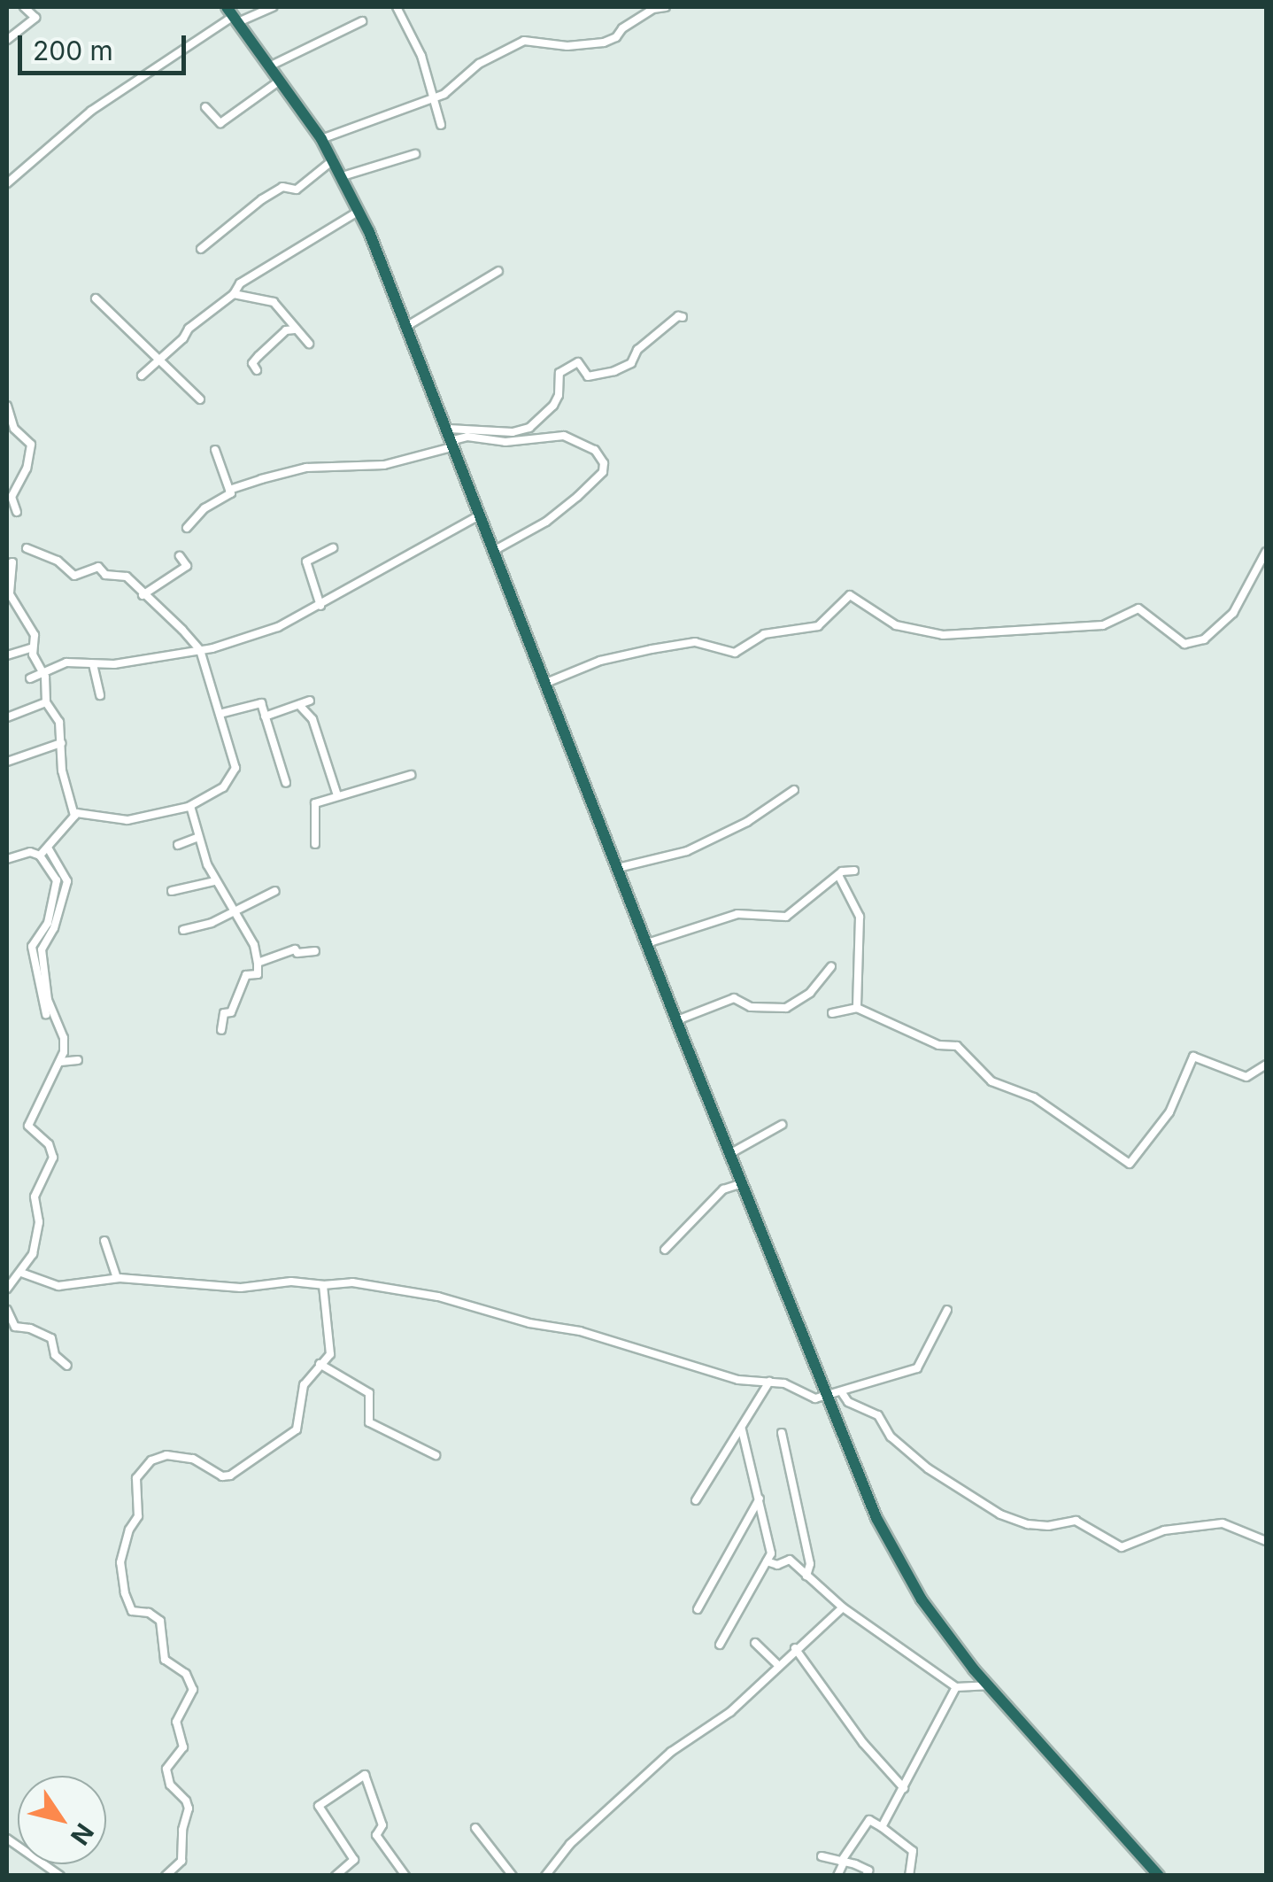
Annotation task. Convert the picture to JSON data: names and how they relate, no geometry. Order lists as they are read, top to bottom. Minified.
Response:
{"scale_bar":"200 m","north":"bottom right"}
